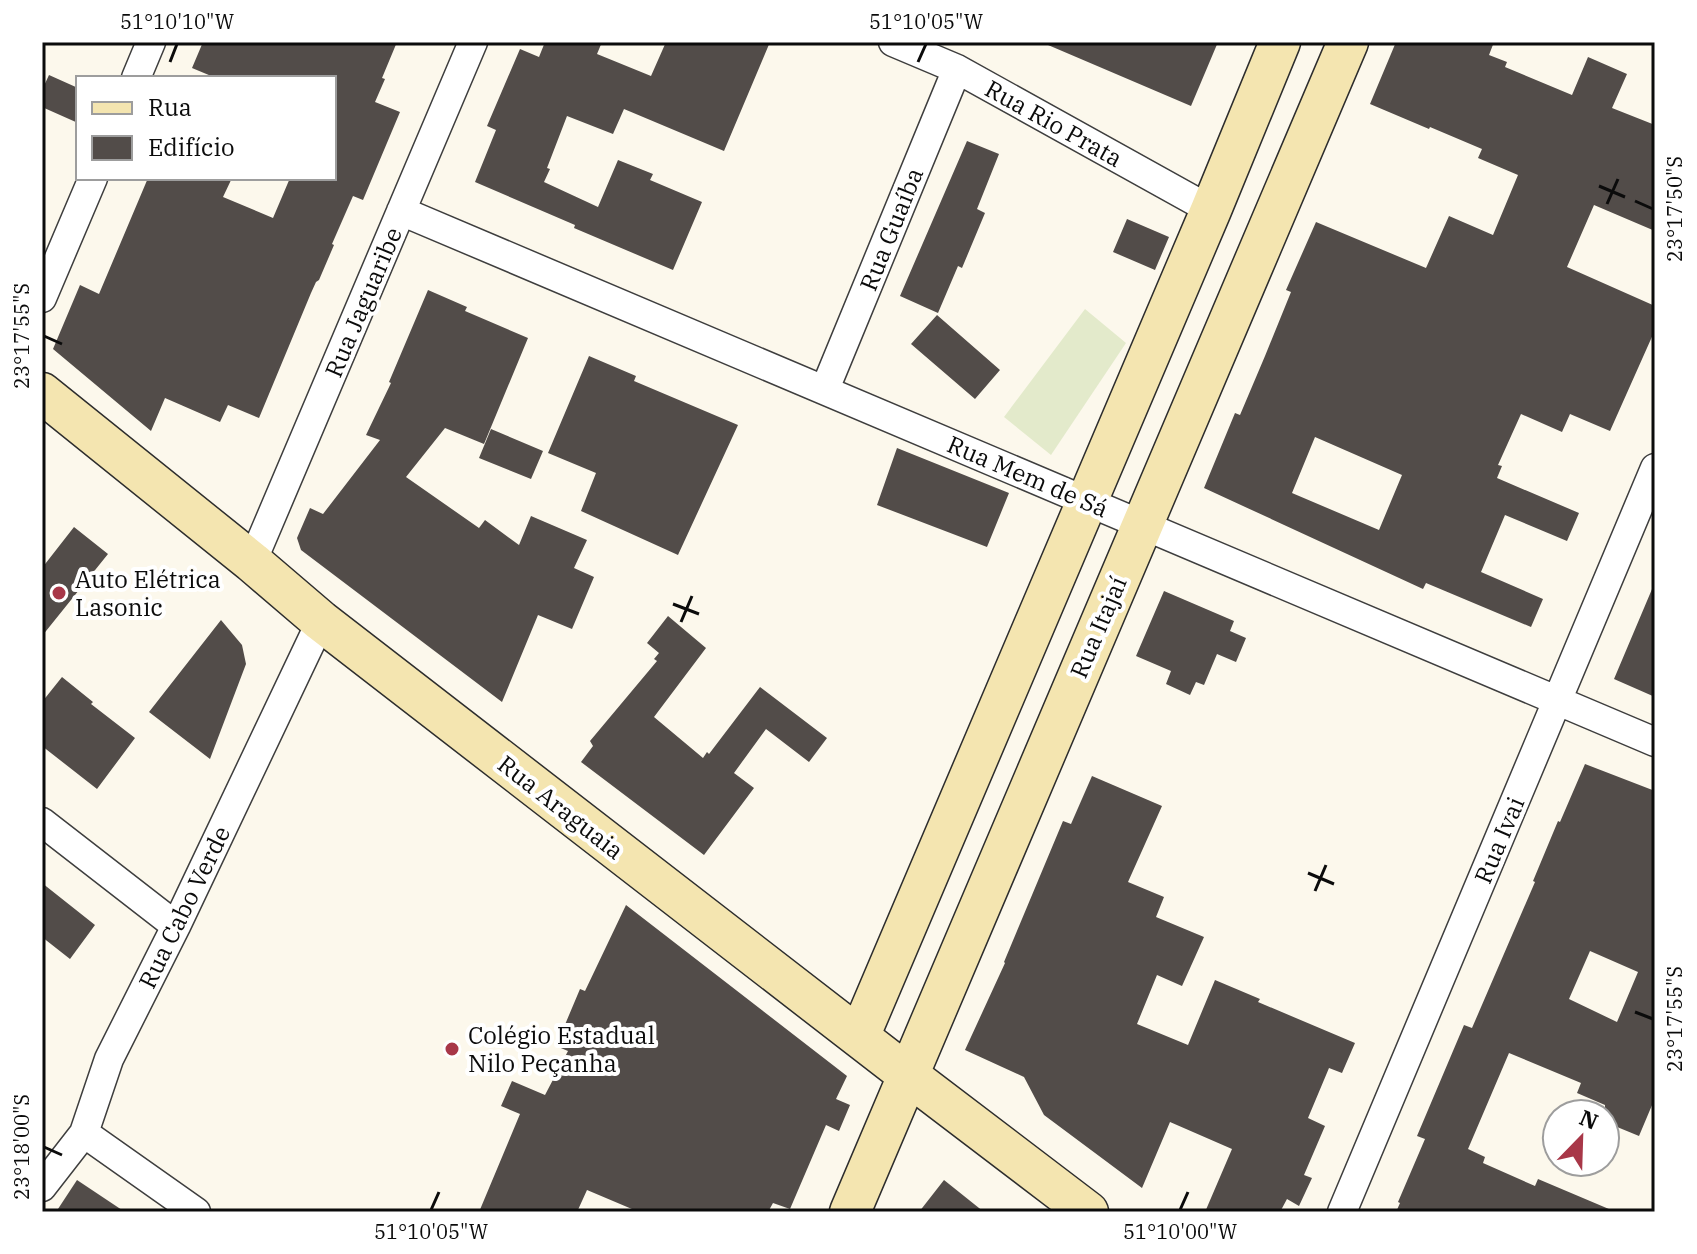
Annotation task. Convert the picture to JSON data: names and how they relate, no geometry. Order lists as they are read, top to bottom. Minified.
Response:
{"streets":{"street":["Rua Rio Prata","Rua Guaíba","Rua Jaguaribe","Rua Mem de Sá","Rua Itajaí","Rua Araguaia","Rua Ivai","Rua Cabo Verde"]},"crossings":[["Rua Rio Prata","Rua Guaíba"],["Rua Guaíba","Rua Mem de Sá"],["Rua Jaguaribe","Rua Mem de Sá"],["Rua Jaguaribe","Rua Araguaia"],["Rua Mem de Sá","Rua Itajaí"],["Rua Mem de Sá","Rua Ivai"],["Rua Itajaí","Rua Araguaia"],["Rua Araguaia","Rua Cabo Verde"]],"places":["Auto Elétrica Lasonic","Colégio Estadual Nilo Peçanha"],"legend":["Rua","Edifício"],"north":"top right","coordinates":["51°10'10\"W","51°10'05\"W","23°17'50\"S","23°17'55\"S","23°18'00\"S","51°10'00\"W"]}
